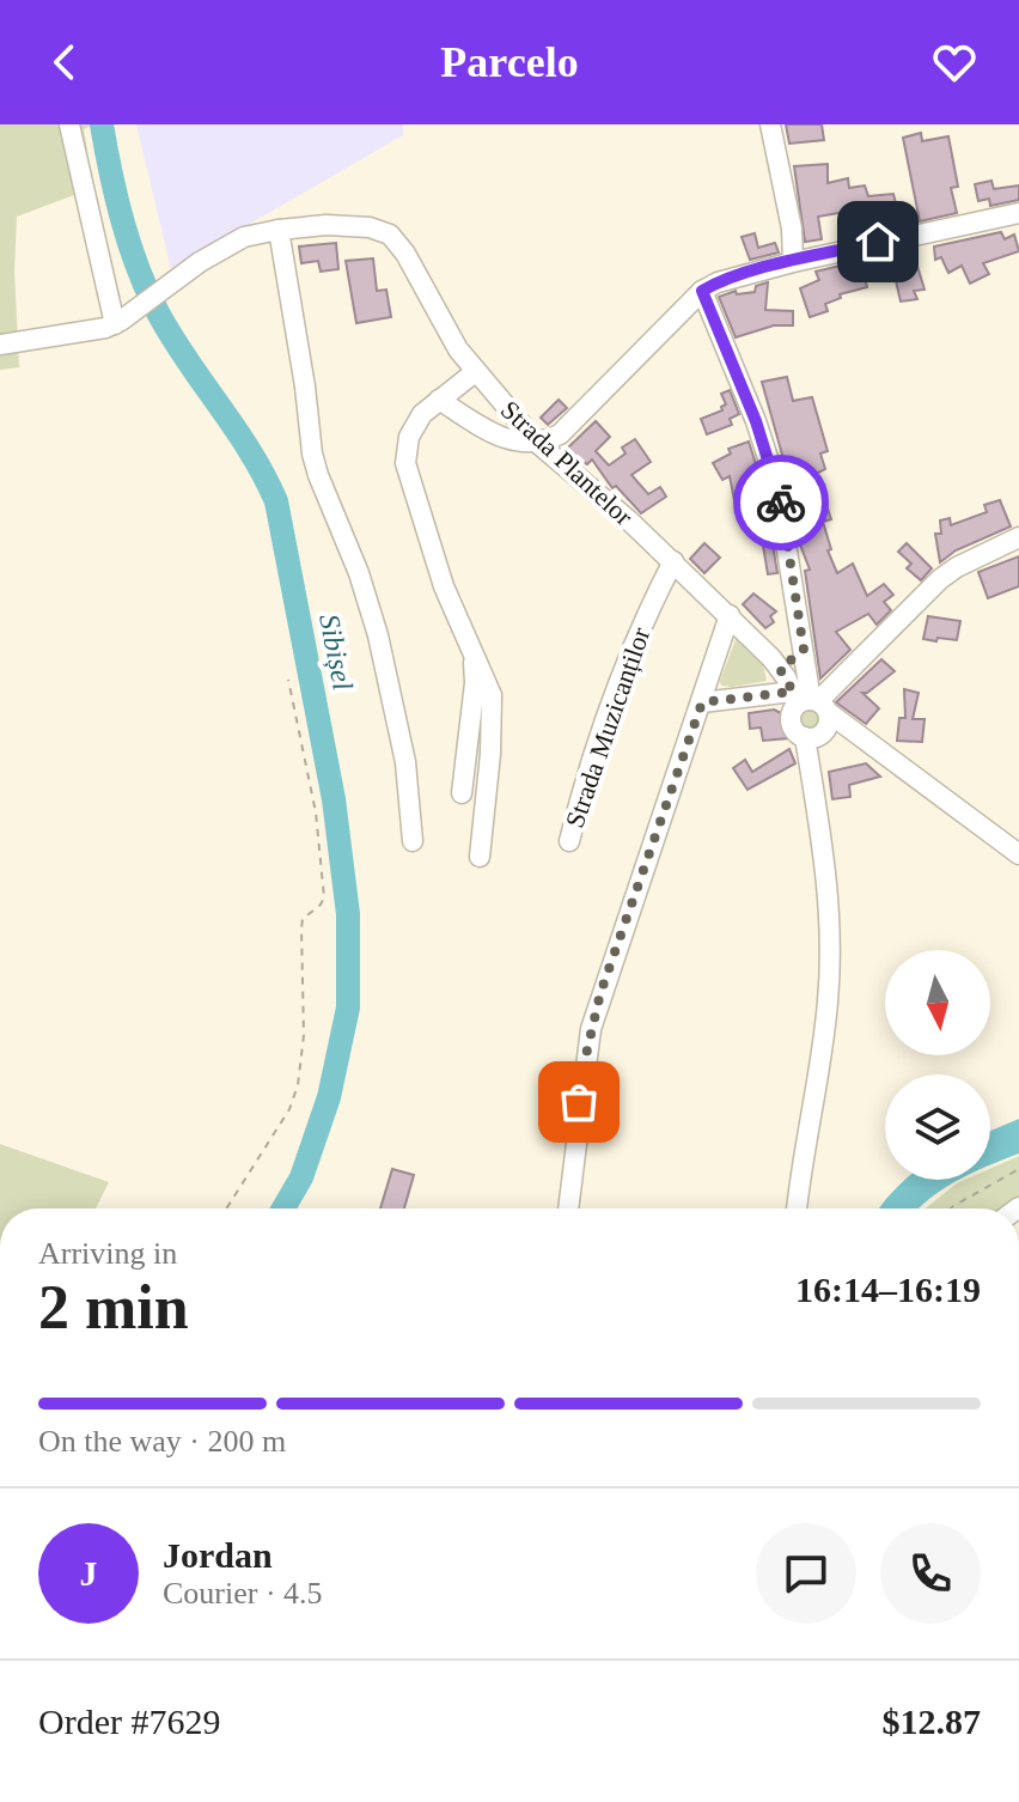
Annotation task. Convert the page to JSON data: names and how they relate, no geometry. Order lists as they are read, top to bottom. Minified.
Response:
{"streets":{"street":["Strada Plantelor","Strada Muzicanților"]},"crossings":[["Strada Plantelor","Strada Muzicanților"]],"water":["Sibișel"],"north":"bottom","page":{"header":"Parcelo","heading":["2 min","Arriving in","16:14–16:19"],"panel":["Jordan","Courier · 4.5","Order #7629","$12.87"],"bar":"On the way · 200 m","round":"J"}}
